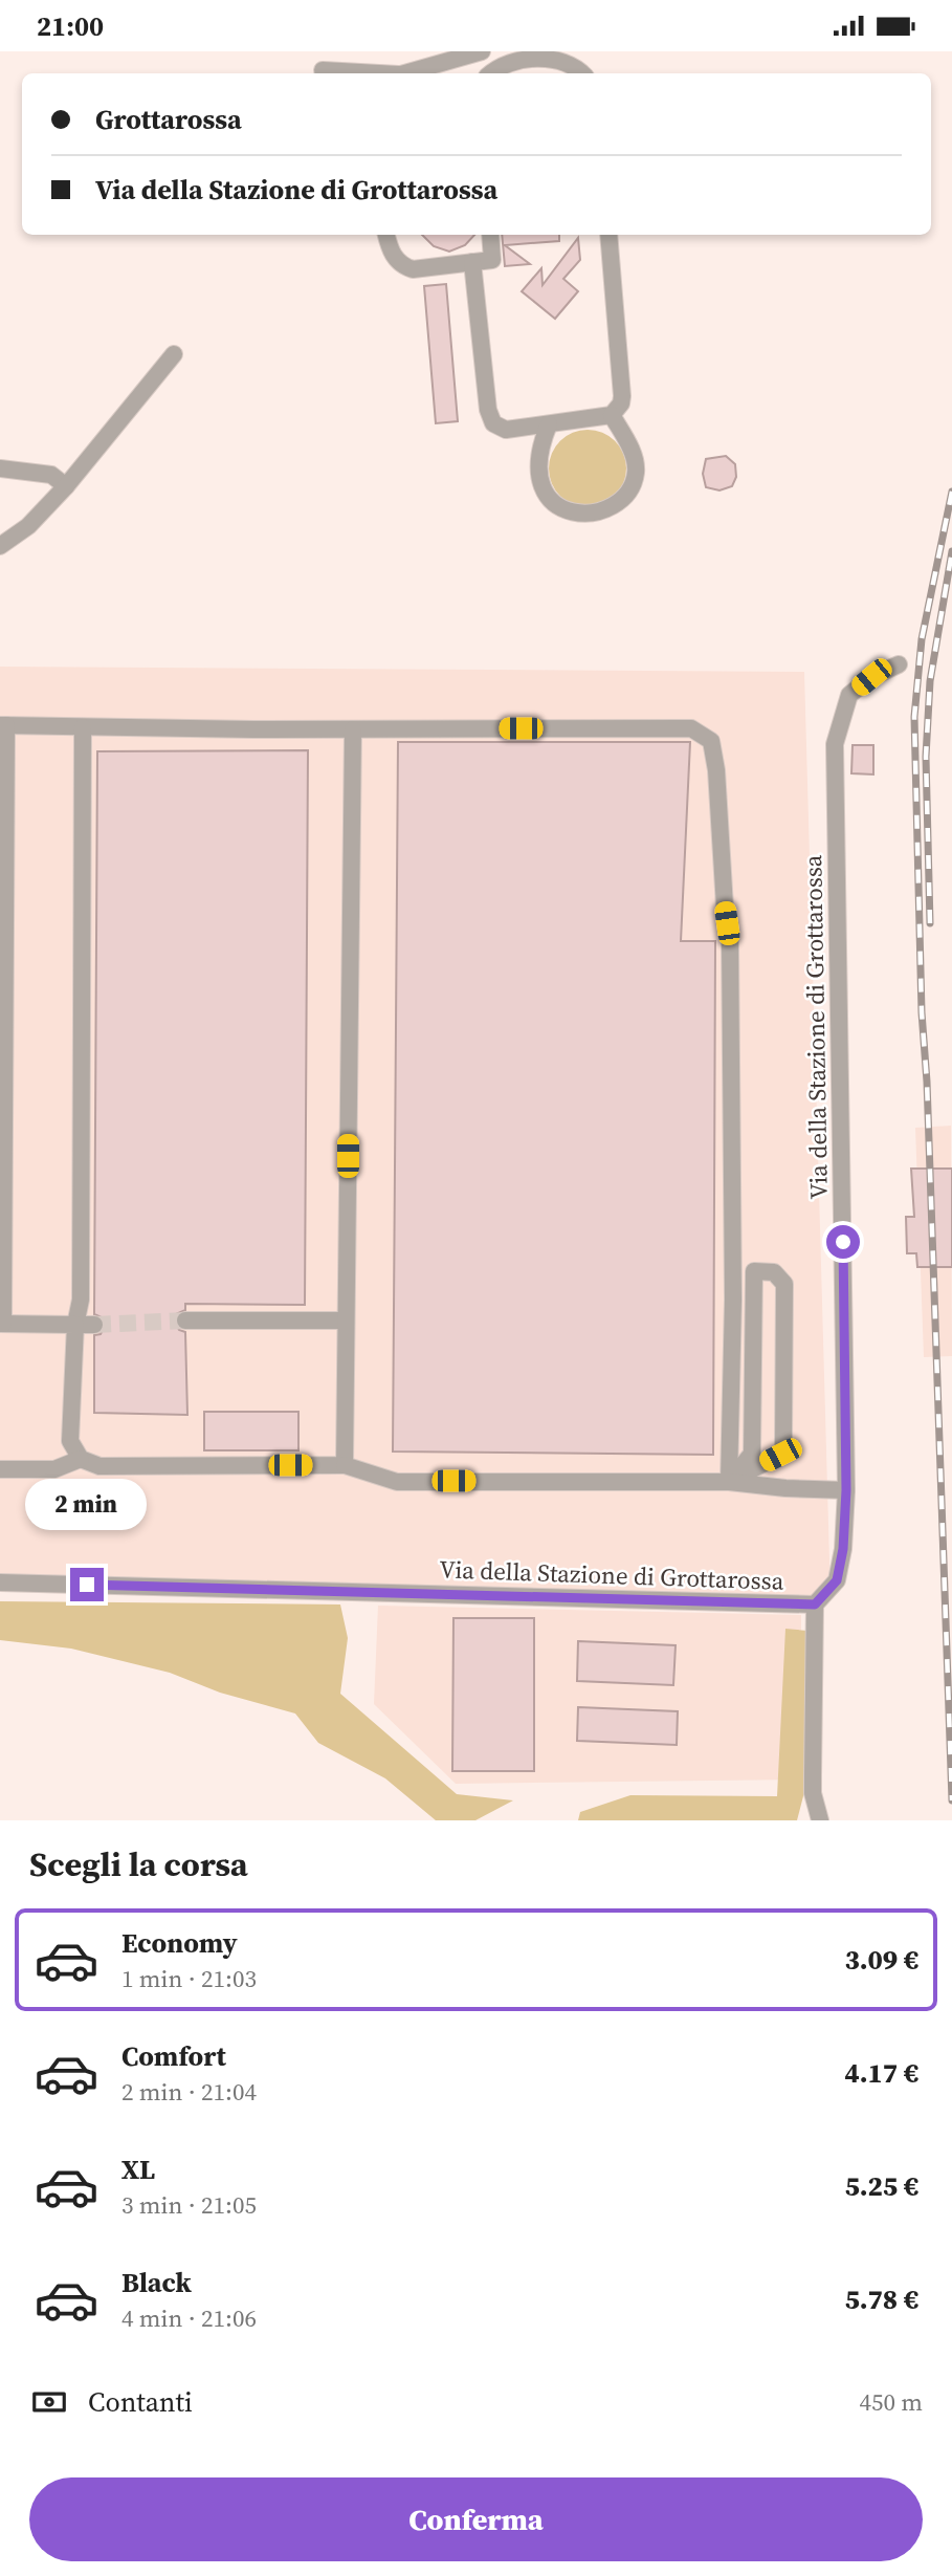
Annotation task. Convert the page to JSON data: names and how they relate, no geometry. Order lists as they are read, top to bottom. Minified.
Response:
{"streets":{"street":["Via della Stazione di Grottarossa"]},"page":{"status":"21:00","banner":["Grottarossa","Via della Stazione di Grottarossa"],"bubble":"2 min","heading":"Scegli la corsa","list":[{"name":"Economy","note":"1 min · 21:03","value":"3.09 €"},{"name":"Comfort","note":"2 min · 21:04","value":"4.17 €"},{"name":"XL","note":"3 min · 21:05","value":"5.25 €"},{"name":"Black","note":"4 min · 21:06","value":"5.78 €"}],"pay":["Contanti","450 m"],"buttons":"Conferma"}}
